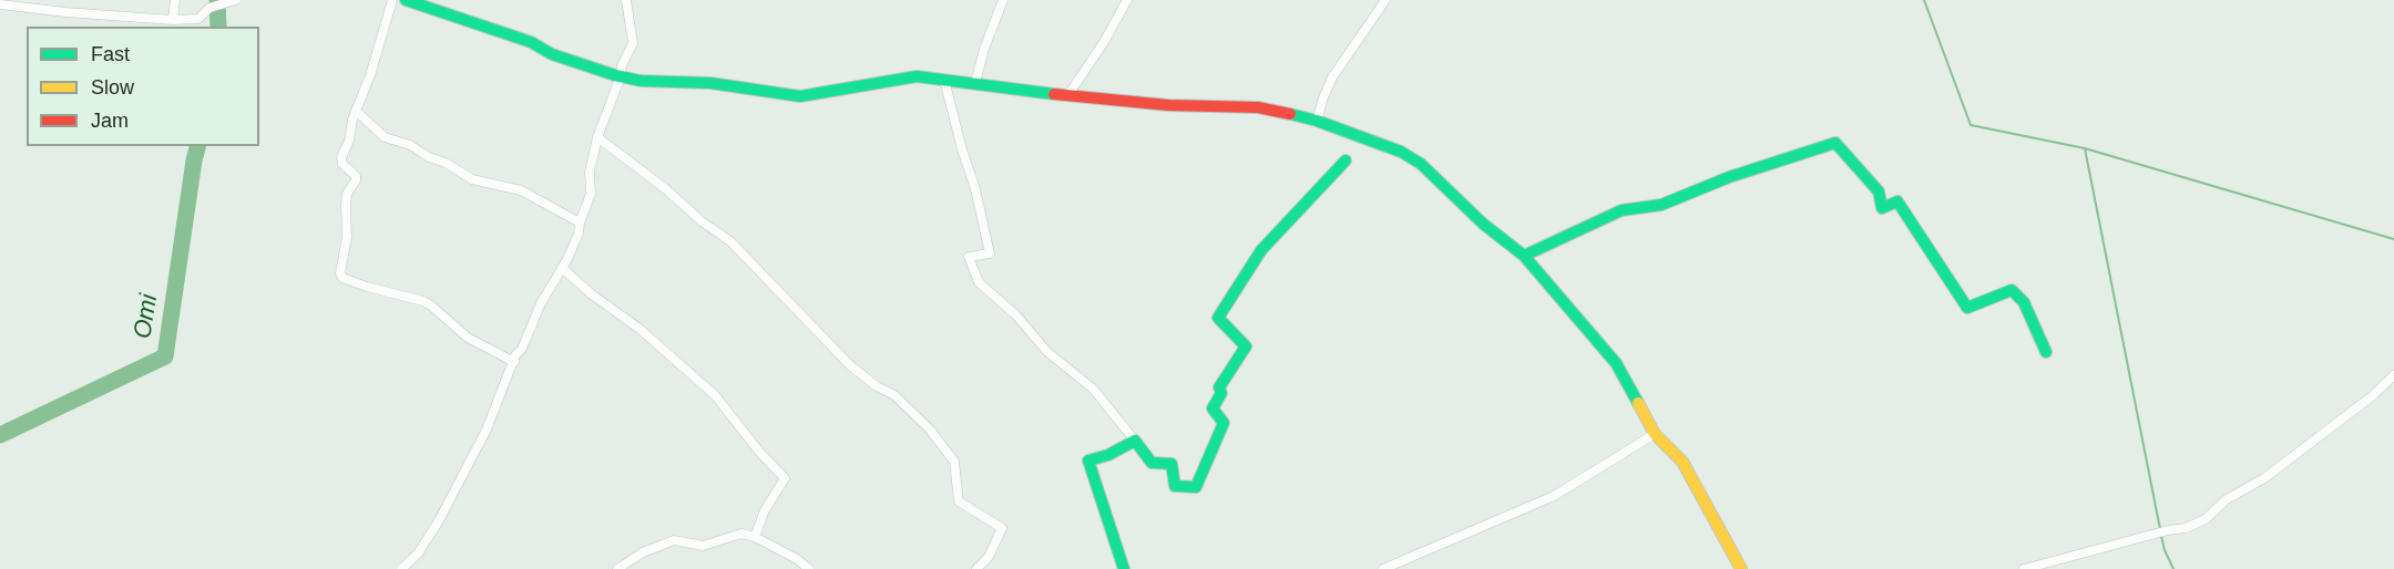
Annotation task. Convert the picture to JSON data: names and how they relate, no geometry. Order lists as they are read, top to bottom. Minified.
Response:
{"water":["Omi"],"legend":["Fast","Slow","Jam"]}
